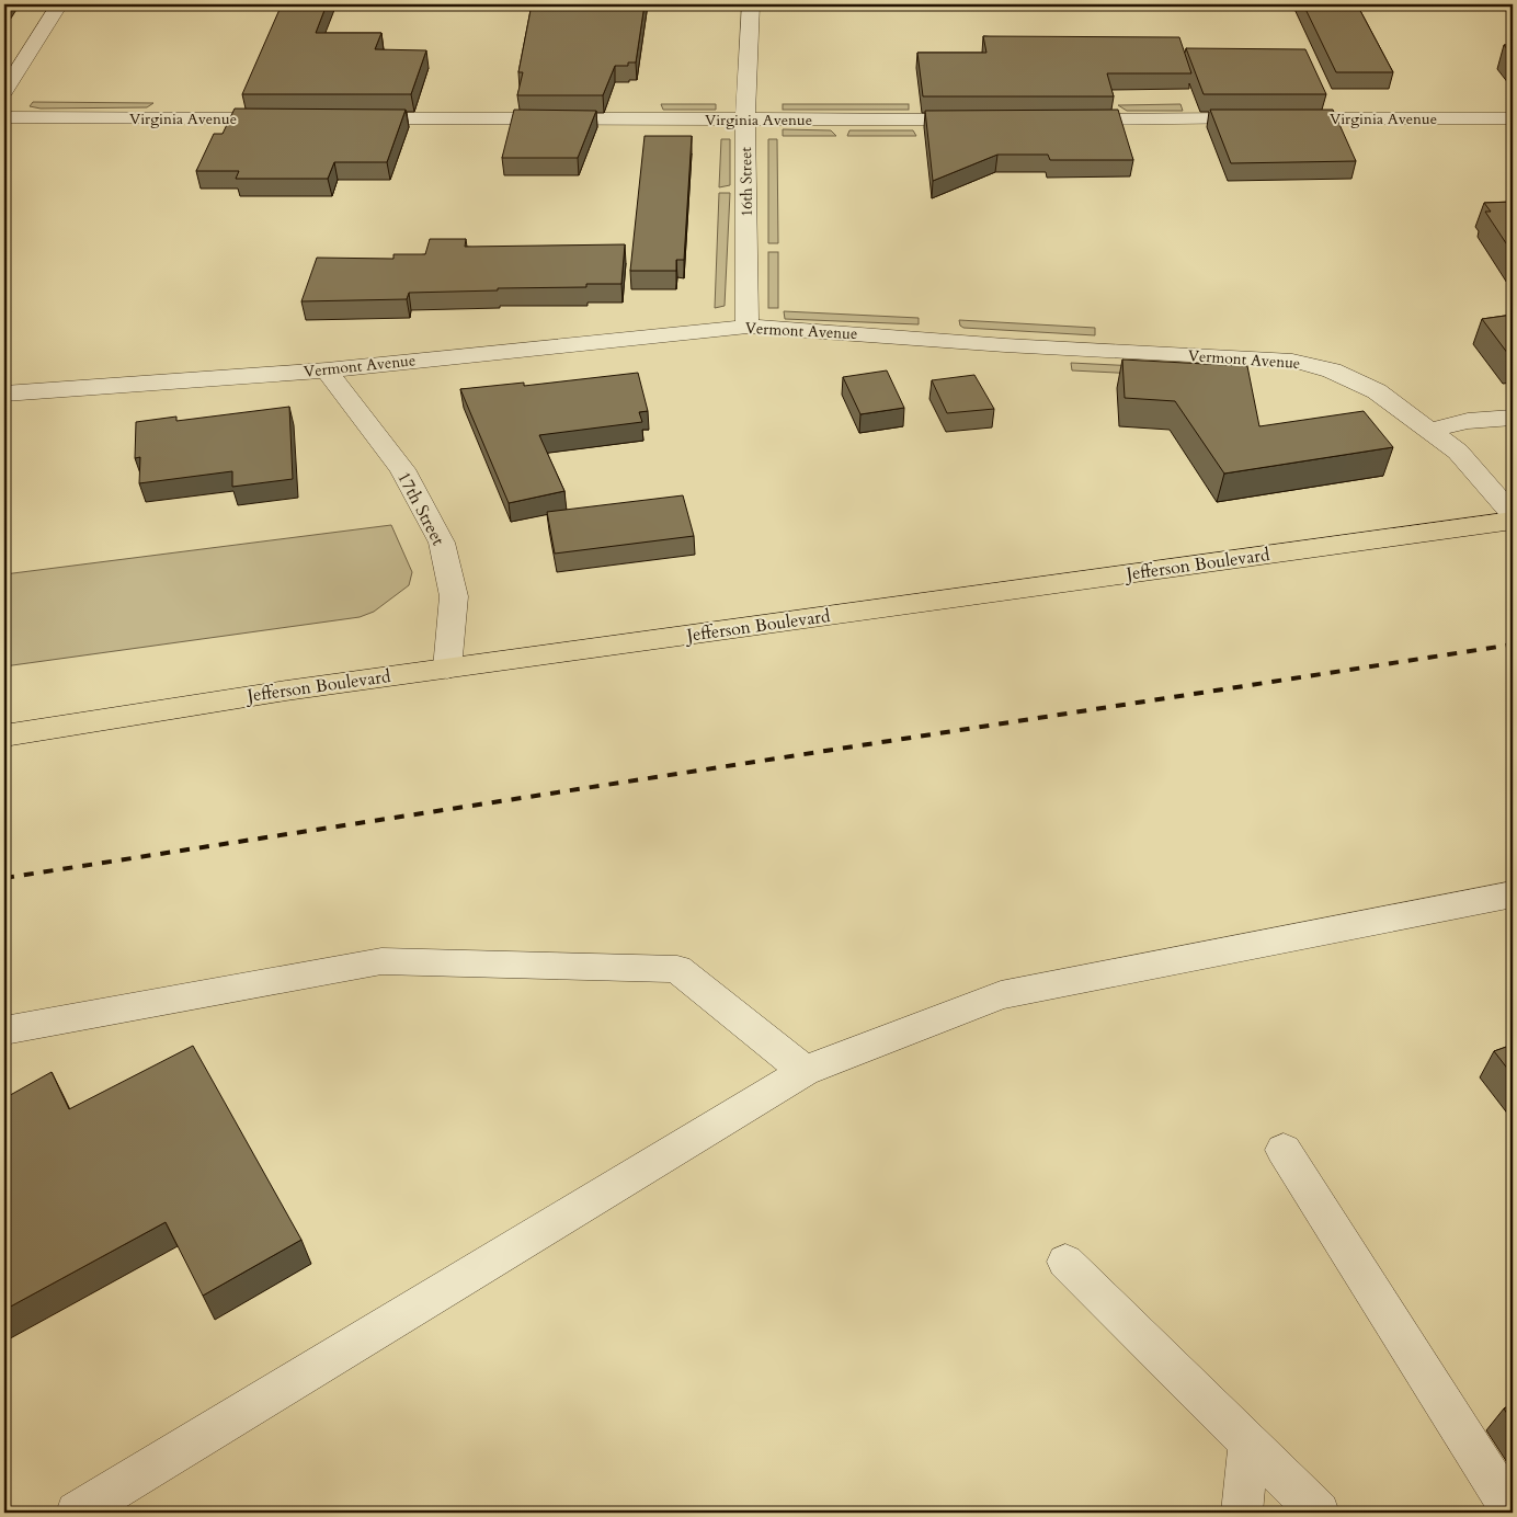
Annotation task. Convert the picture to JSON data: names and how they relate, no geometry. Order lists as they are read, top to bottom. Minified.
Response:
{"streets":{"main road":["Jefferson Boulevard"],"street":["Virginia Avenue","16th Street","Vermont Avenue","17th Street"]},"crossings":[["Virginia Avenue","16th Street"],["16th Street","Vermont Avenue"],["Vermont Avenue","17th Street"],["17th Street","Jefferson Boulevard"]]}
